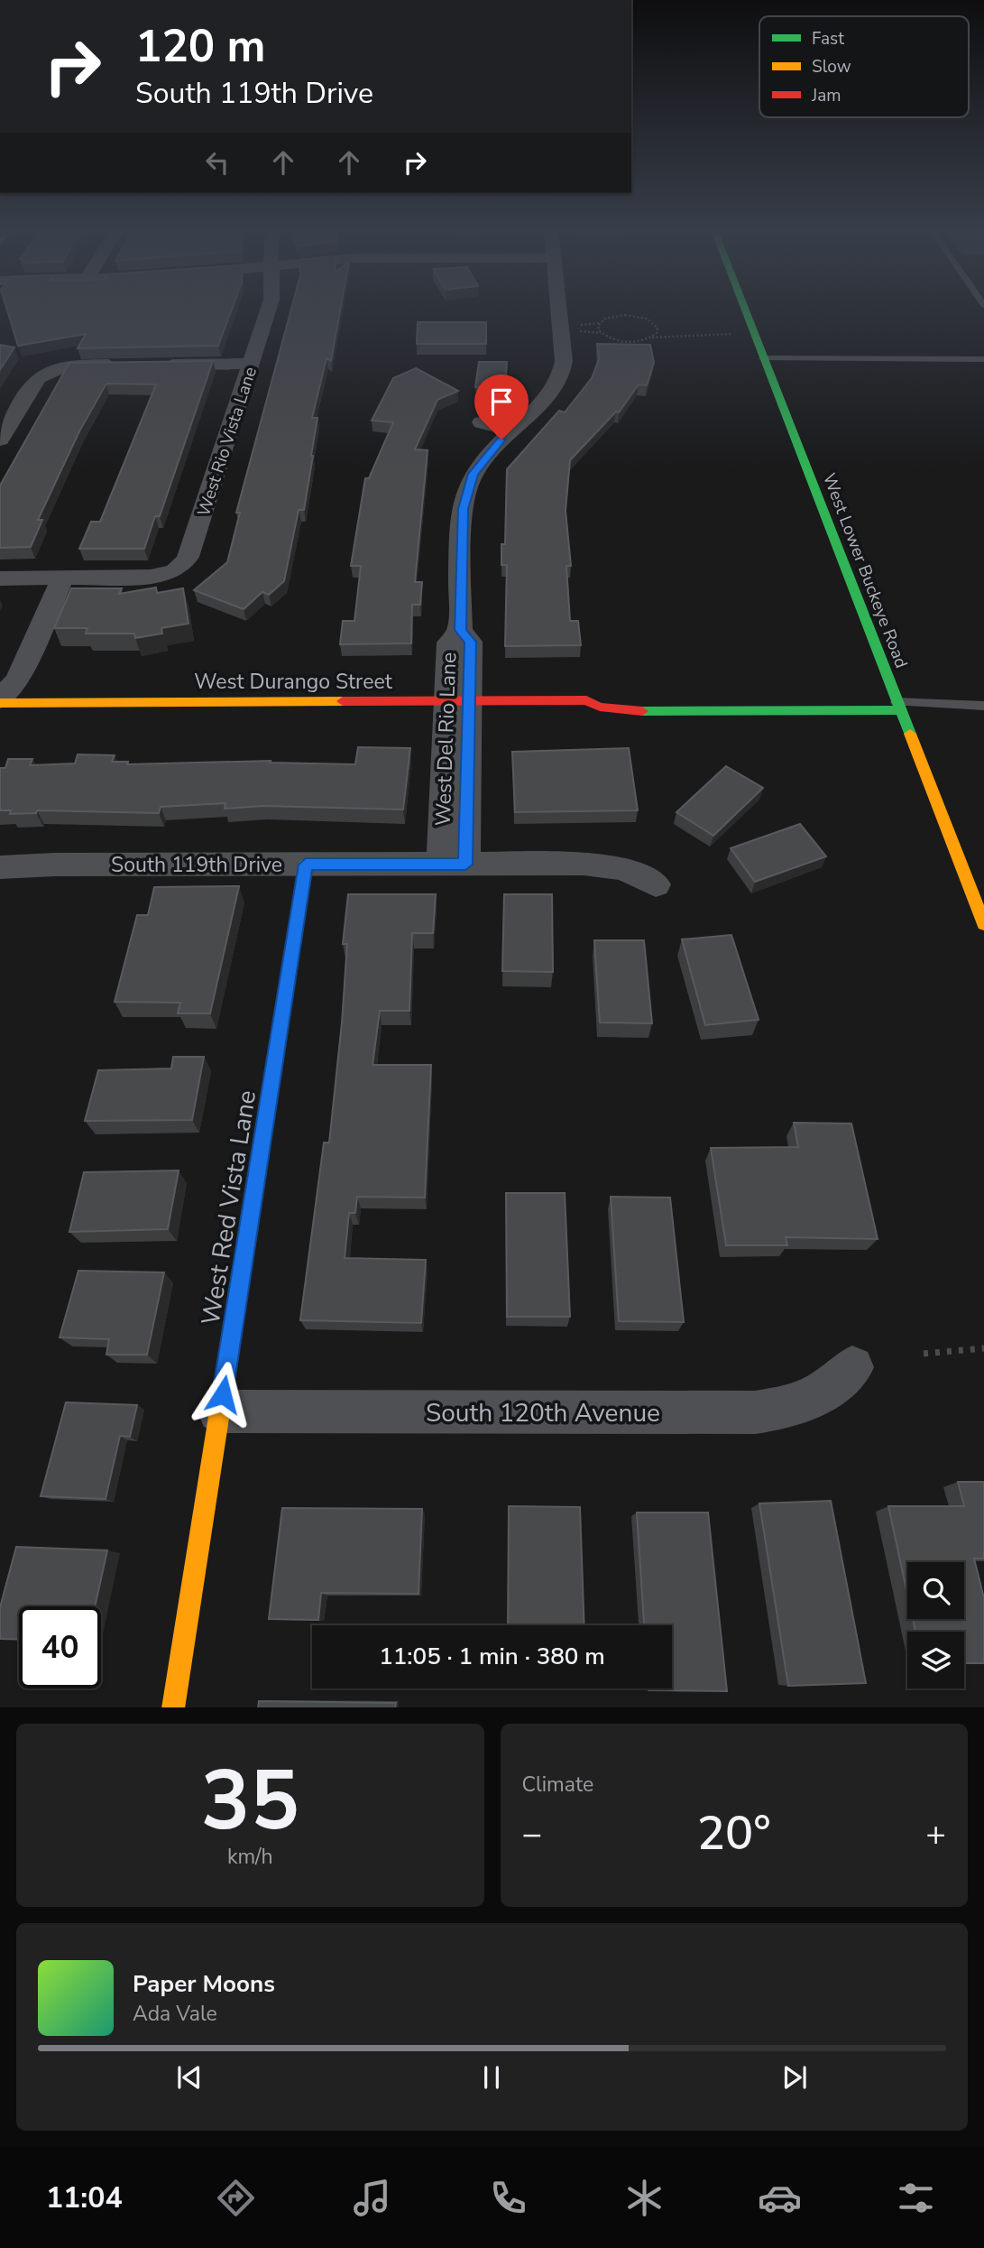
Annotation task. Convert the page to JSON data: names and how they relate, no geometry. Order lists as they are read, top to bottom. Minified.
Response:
{"streets":{"street":["West Rio Vista Lane","West Lower Buckeye Road","West Durango Street","West Del Rio Lane","South 119th Drive","West Red Vista Lane","South 120th Avenue"]},"crossings":[["West Lower Buckeye Road","West Durango Street"],["West Durango Street","West Del Rio Lane"],["West Del Rio Lane","South 119th Drive"],["South 119th Drive","West Red Vista Lane"],["West Red Vista Lane","South 120th Avenue"]],"legend":["Fast","Slow","Jam"],"page":{"turn":["120 m","South 119th Drive"],"limit":"40","trip":"11:05 · 1 min · 380 m","tile":[["35","km/h"],"Climate"],"heat":["−","20°","+"],"song":["Paper Moons","Ada Vale"],"tabs":"11:04"}}
